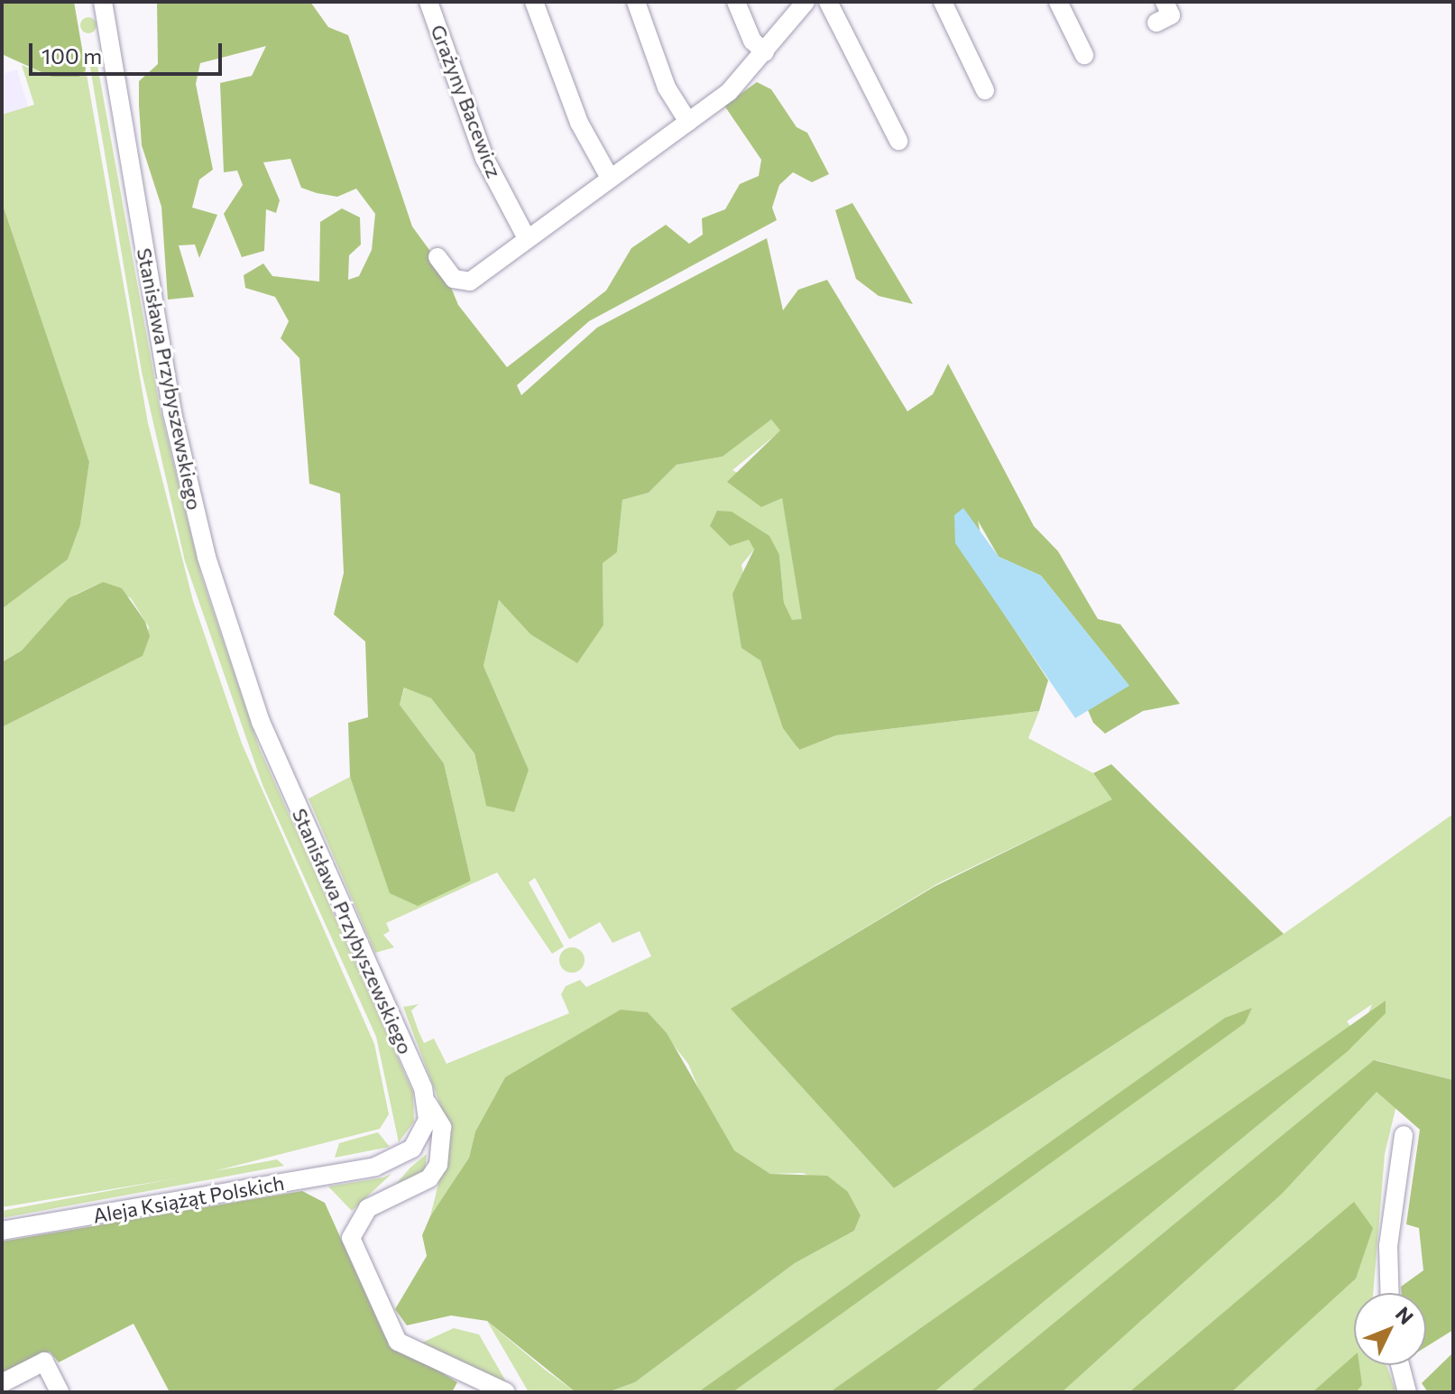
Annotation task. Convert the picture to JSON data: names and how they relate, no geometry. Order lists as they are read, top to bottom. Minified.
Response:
{"streets":{"street":["Grażyny Bacewicz","Stanisława Przybyszewskiego","Aleja Książąt Polskich"]},"crossings":[["Stanisława Przybyszewskiego","Aleja Książąt Polskich"]],"scale_bar":"100 m","north":"top right"}
